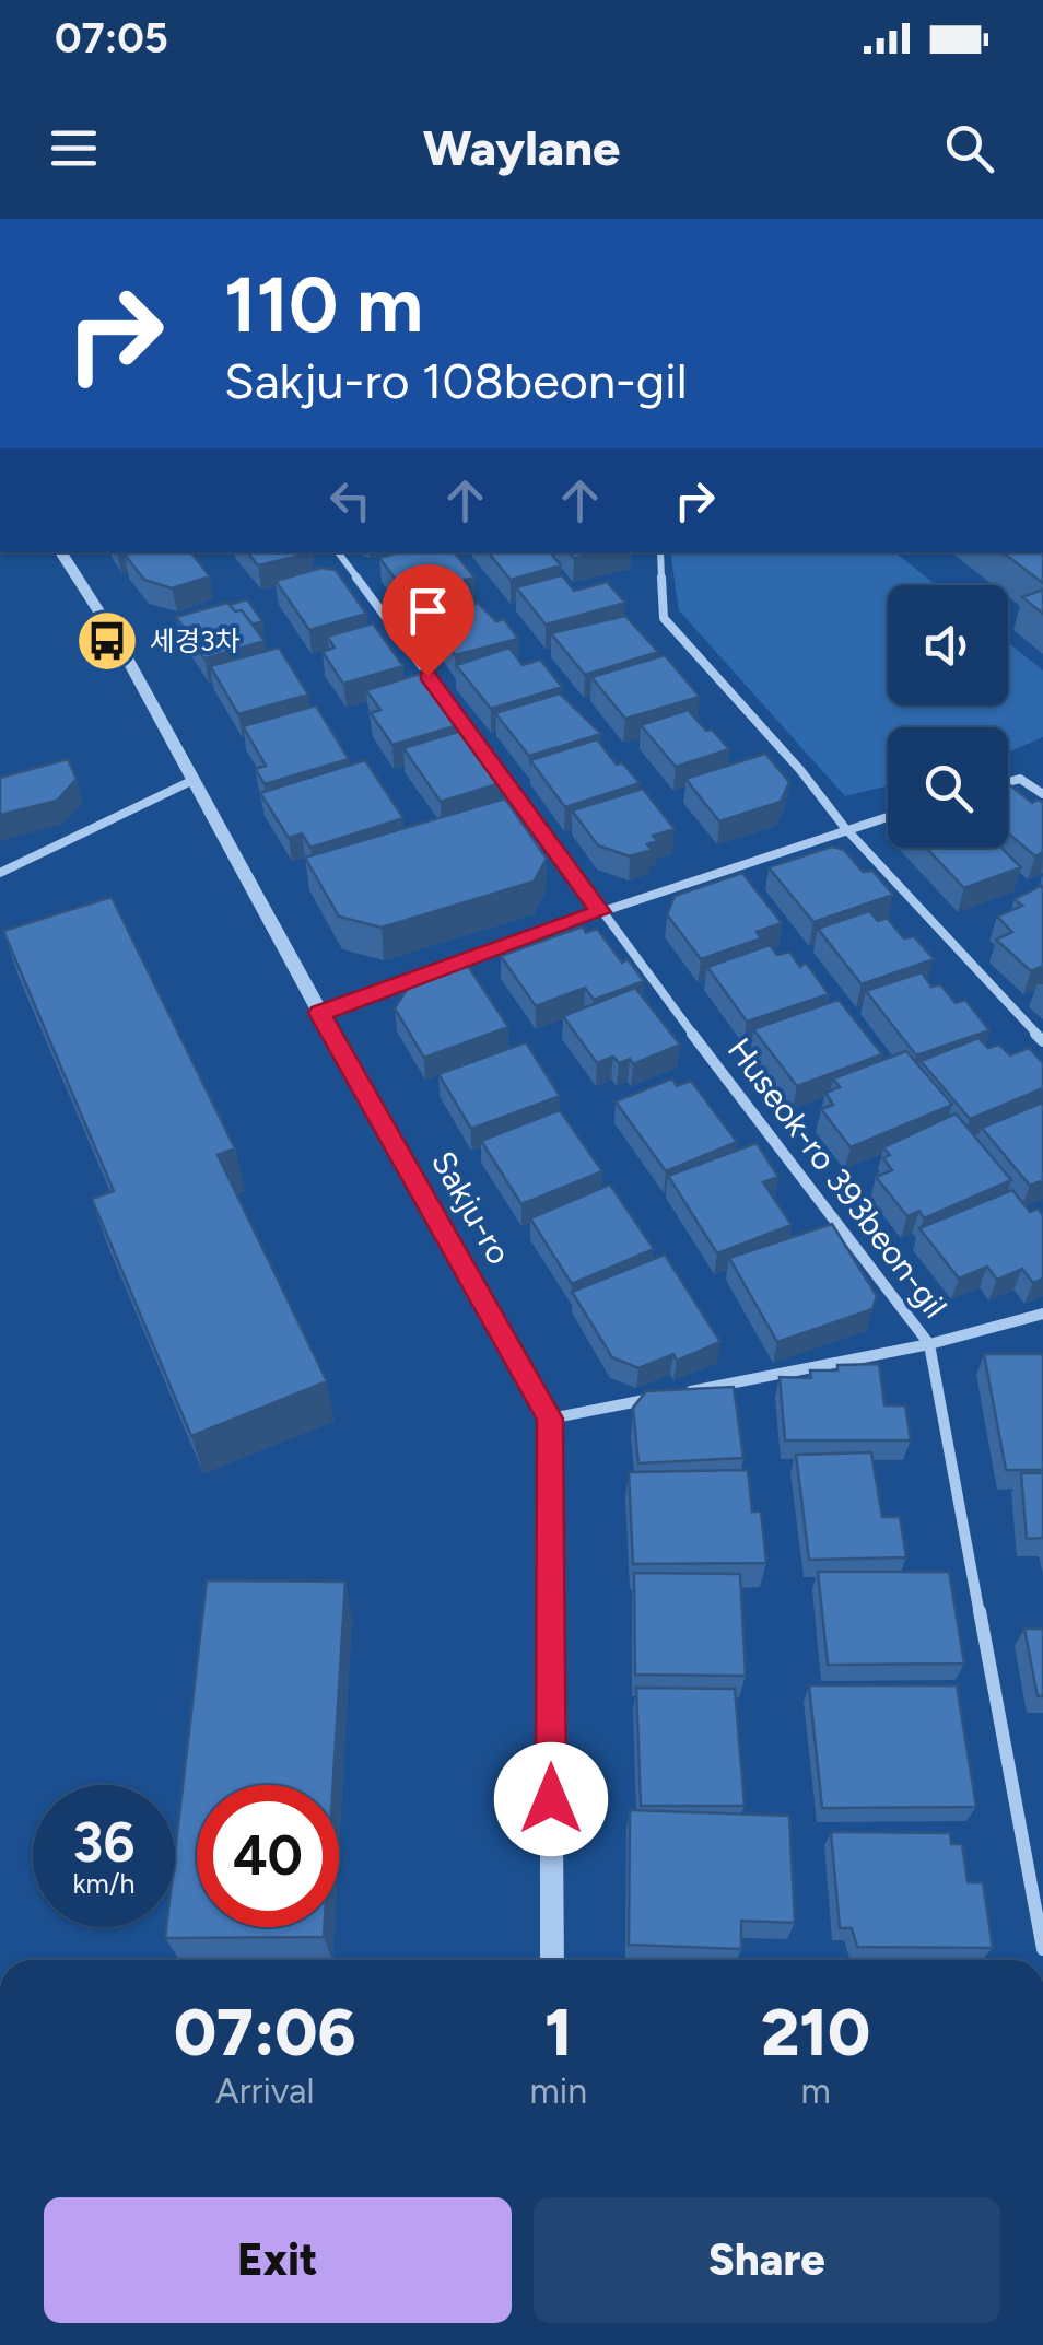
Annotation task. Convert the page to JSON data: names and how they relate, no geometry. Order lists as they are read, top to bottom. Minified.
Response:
{"streets":{"street":["Huseok-ro 393beon-gil","Sakju-ro"]},"places":{"bus stop":["세경3차"]},"page":{"status":"07:05","header":"Waylane","turn":["110 m","Sakju-ro 108beon-gil"],"speed":"36 km/h","limit":"40","eta":["07:06","Arrival","1","min","210","m"],"buttons":["Exit","Share"]}}
